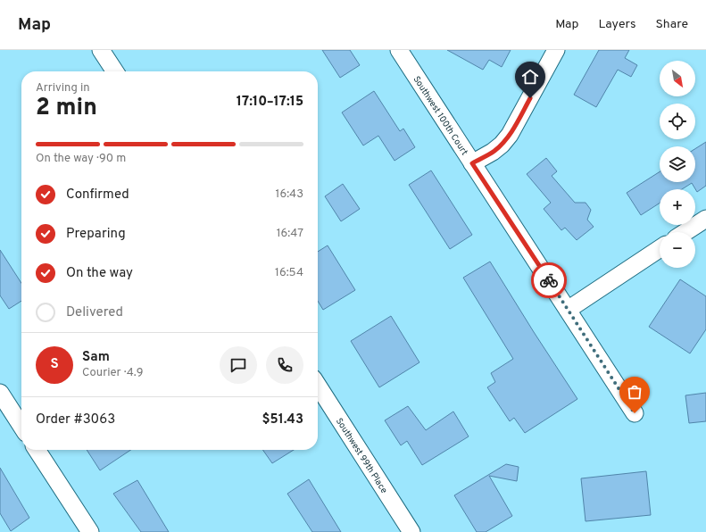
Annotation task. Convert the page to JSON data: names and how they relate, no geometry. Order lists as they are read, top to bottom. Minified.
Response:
{"streets":{"street":["Southwest 100th Court","Southwest 99th Place"]},"north":"bottom right","page":{"header":"Map","nav":["Map","Layers","Share"],"map_buttons":["+","−"],"heading":["2 min","Arriving in","17:10–17:15"],"panel":["Sam","Courier · 4.9","Order #3063","$51.43"],"bar":"On the way · 90 m","list":[["Confirmed","16:43"],["Preparing","16:47"],["On the way","16:54"],"Delivered"],"round":"S"}}
